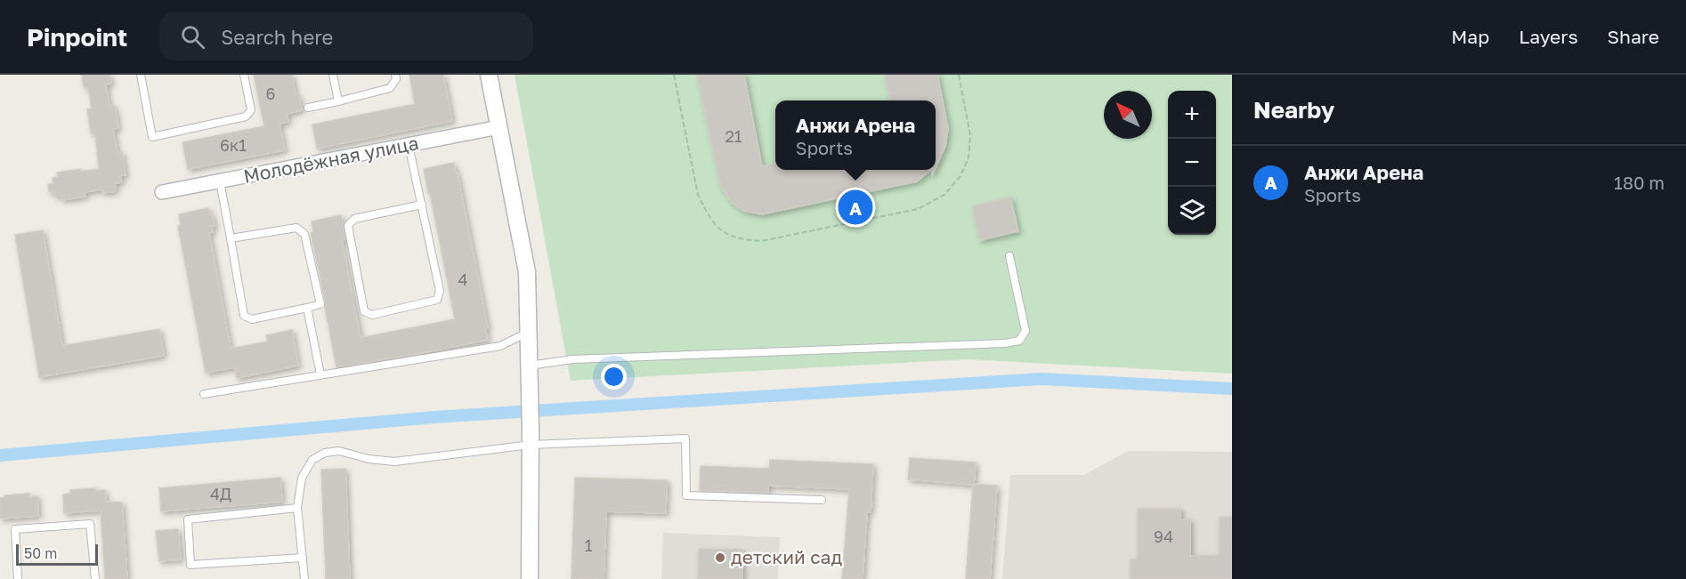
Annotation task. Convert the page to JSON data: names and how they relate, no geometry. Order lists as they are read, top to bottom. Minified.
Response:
{"streets":{"street":["Молодёжная улица"]},"places":["детский сад"],"house_numbers":["6","21","6к1","4","4Д","94","1"],"scale_bar":"50 m","north":"top left","page":{"header":"Pinpoint","search":"Search here","nav":["Map","Layers","Share"],"heading":"Nearby","map_buttons":["+","−"],"popup":["Анжи Арена","Sports"],"list":[{"mark":"A","name":"Анжи Арена","note":"Sports","value":"180 m"}],"pins":"A","scale":"50 m"}}
